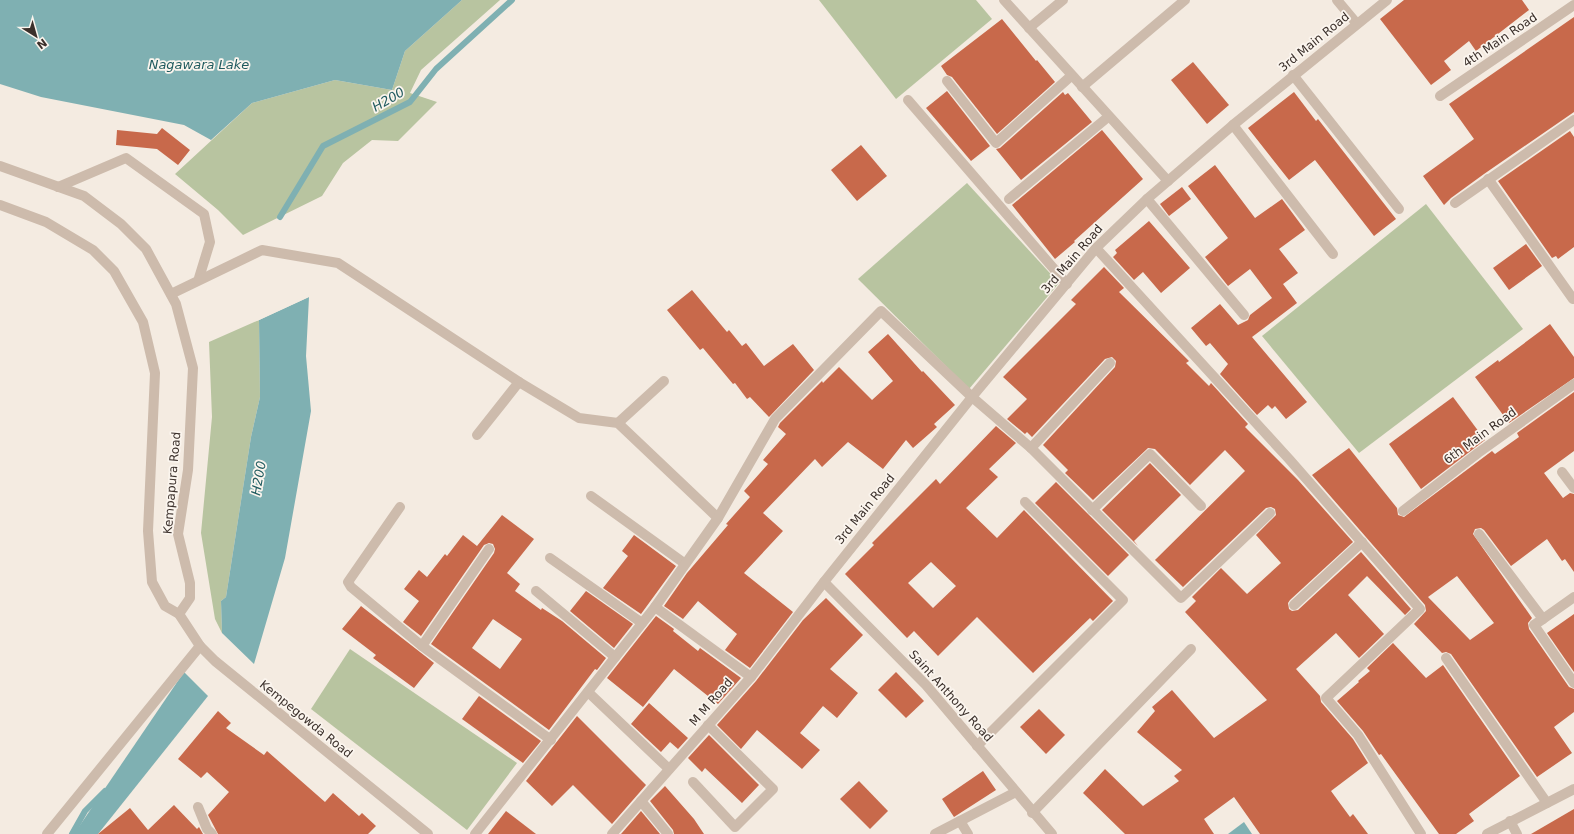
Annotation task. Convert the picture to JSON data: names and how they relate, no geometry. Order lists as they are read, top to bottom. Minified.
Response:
{"streets":{"street":["4th Main Road","3rd Main Road","6th Main Road","Kempapura Road","Saint Anthony Road","M M Road","Kempegowda Road"]},"crossings":[["3rd Main Road","Saint Anthony Road"],["3rd Main Road","M M Road"],["Kempapura Road","Kempegowda Road"],["Saint Anthony Road","M M Road"]],"water":["Nagawara Lake","H200"],"north":"bottom right"}
